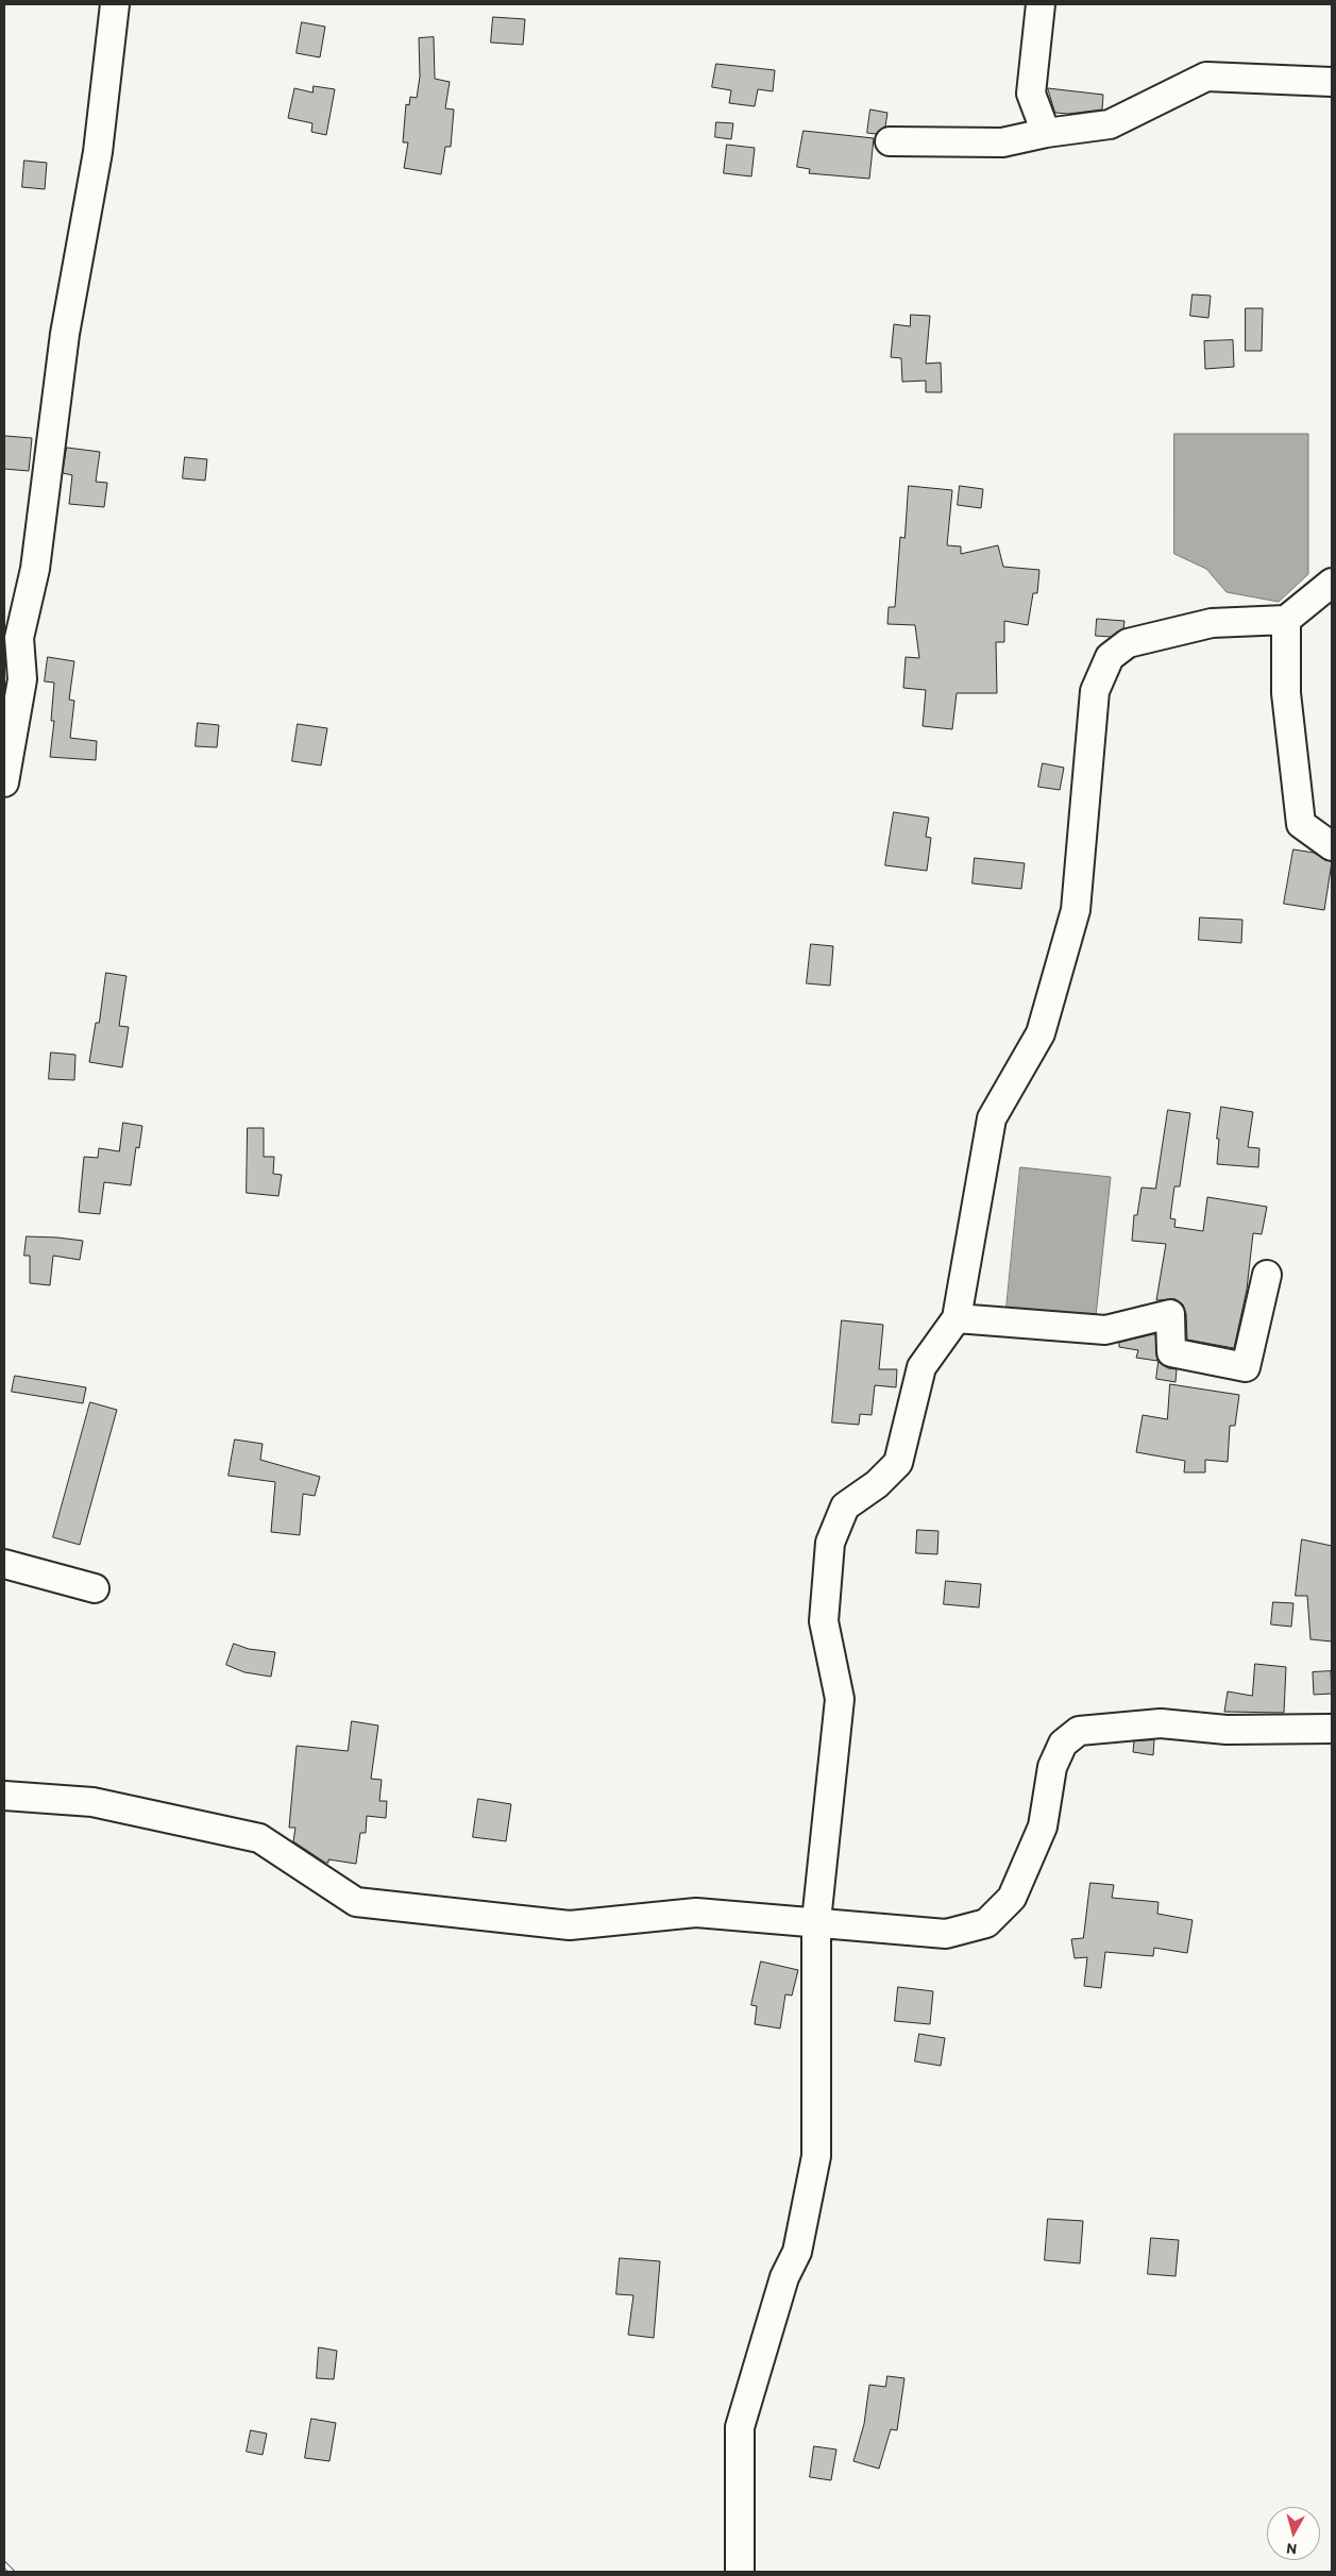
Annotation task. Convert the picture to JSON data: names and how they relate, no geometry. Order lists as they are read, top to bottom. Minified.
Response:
{"north":"bottom"}
